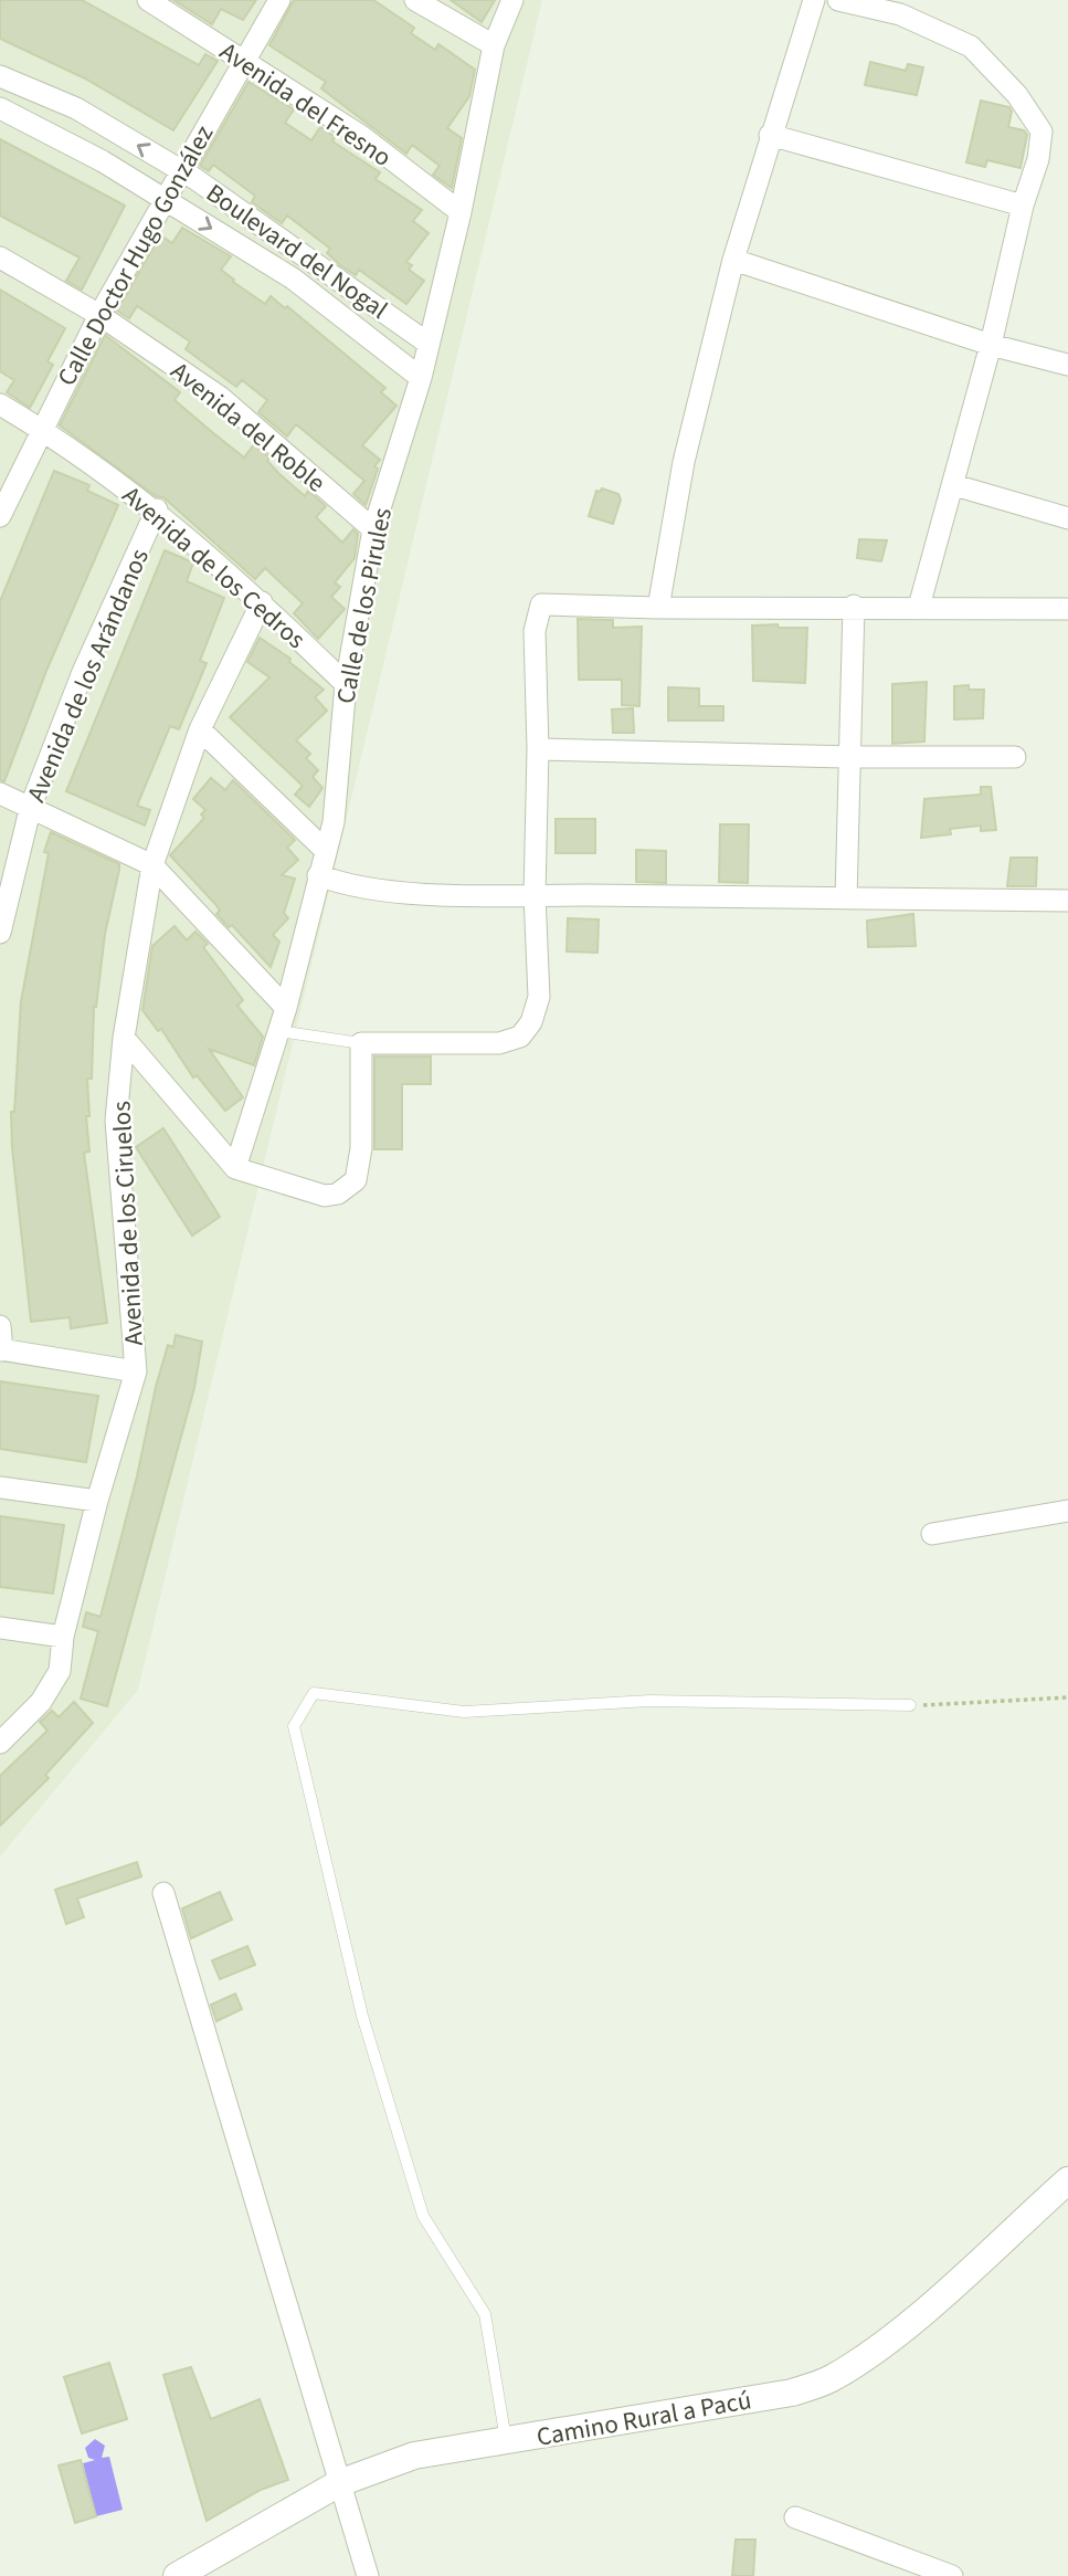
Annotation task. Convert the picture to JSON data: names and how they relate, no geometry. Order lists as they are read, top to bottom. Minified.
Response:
{"streets":{"street":["Avenida del Fresno","Boulevard del Nogal","Calle Doctor Hugo González","Avenida del Roble","Avenida de los Cedros","Calle de los Pirules","Avenida de los Arándanos","Avenida de los Ciruelos","Camino Rural a Pacú"]},"crossings":[["Avenida del Fresno","Calle Doctor Hugo González"],["Avenida del Fresno","Calle de los Pirules"],["Boulevard del Nogal","Calle Doctor Hugo González"],["Boulevard del Nogal","Calle de los Pirules"],["Calle Doctor Hugo González","Avenida del Roble"],["Calle Doctor Hugo González","Avenida de los Cedros"],["Avenida del Roble","Calle de los Pirules"],["Avenida de los Cedros","Calle de los Pirules"],["Avenida de los Cedros","Avenida de los Arándanos"],["Avenida de los Cedros","Avenida de los Ciruelos"]]}
